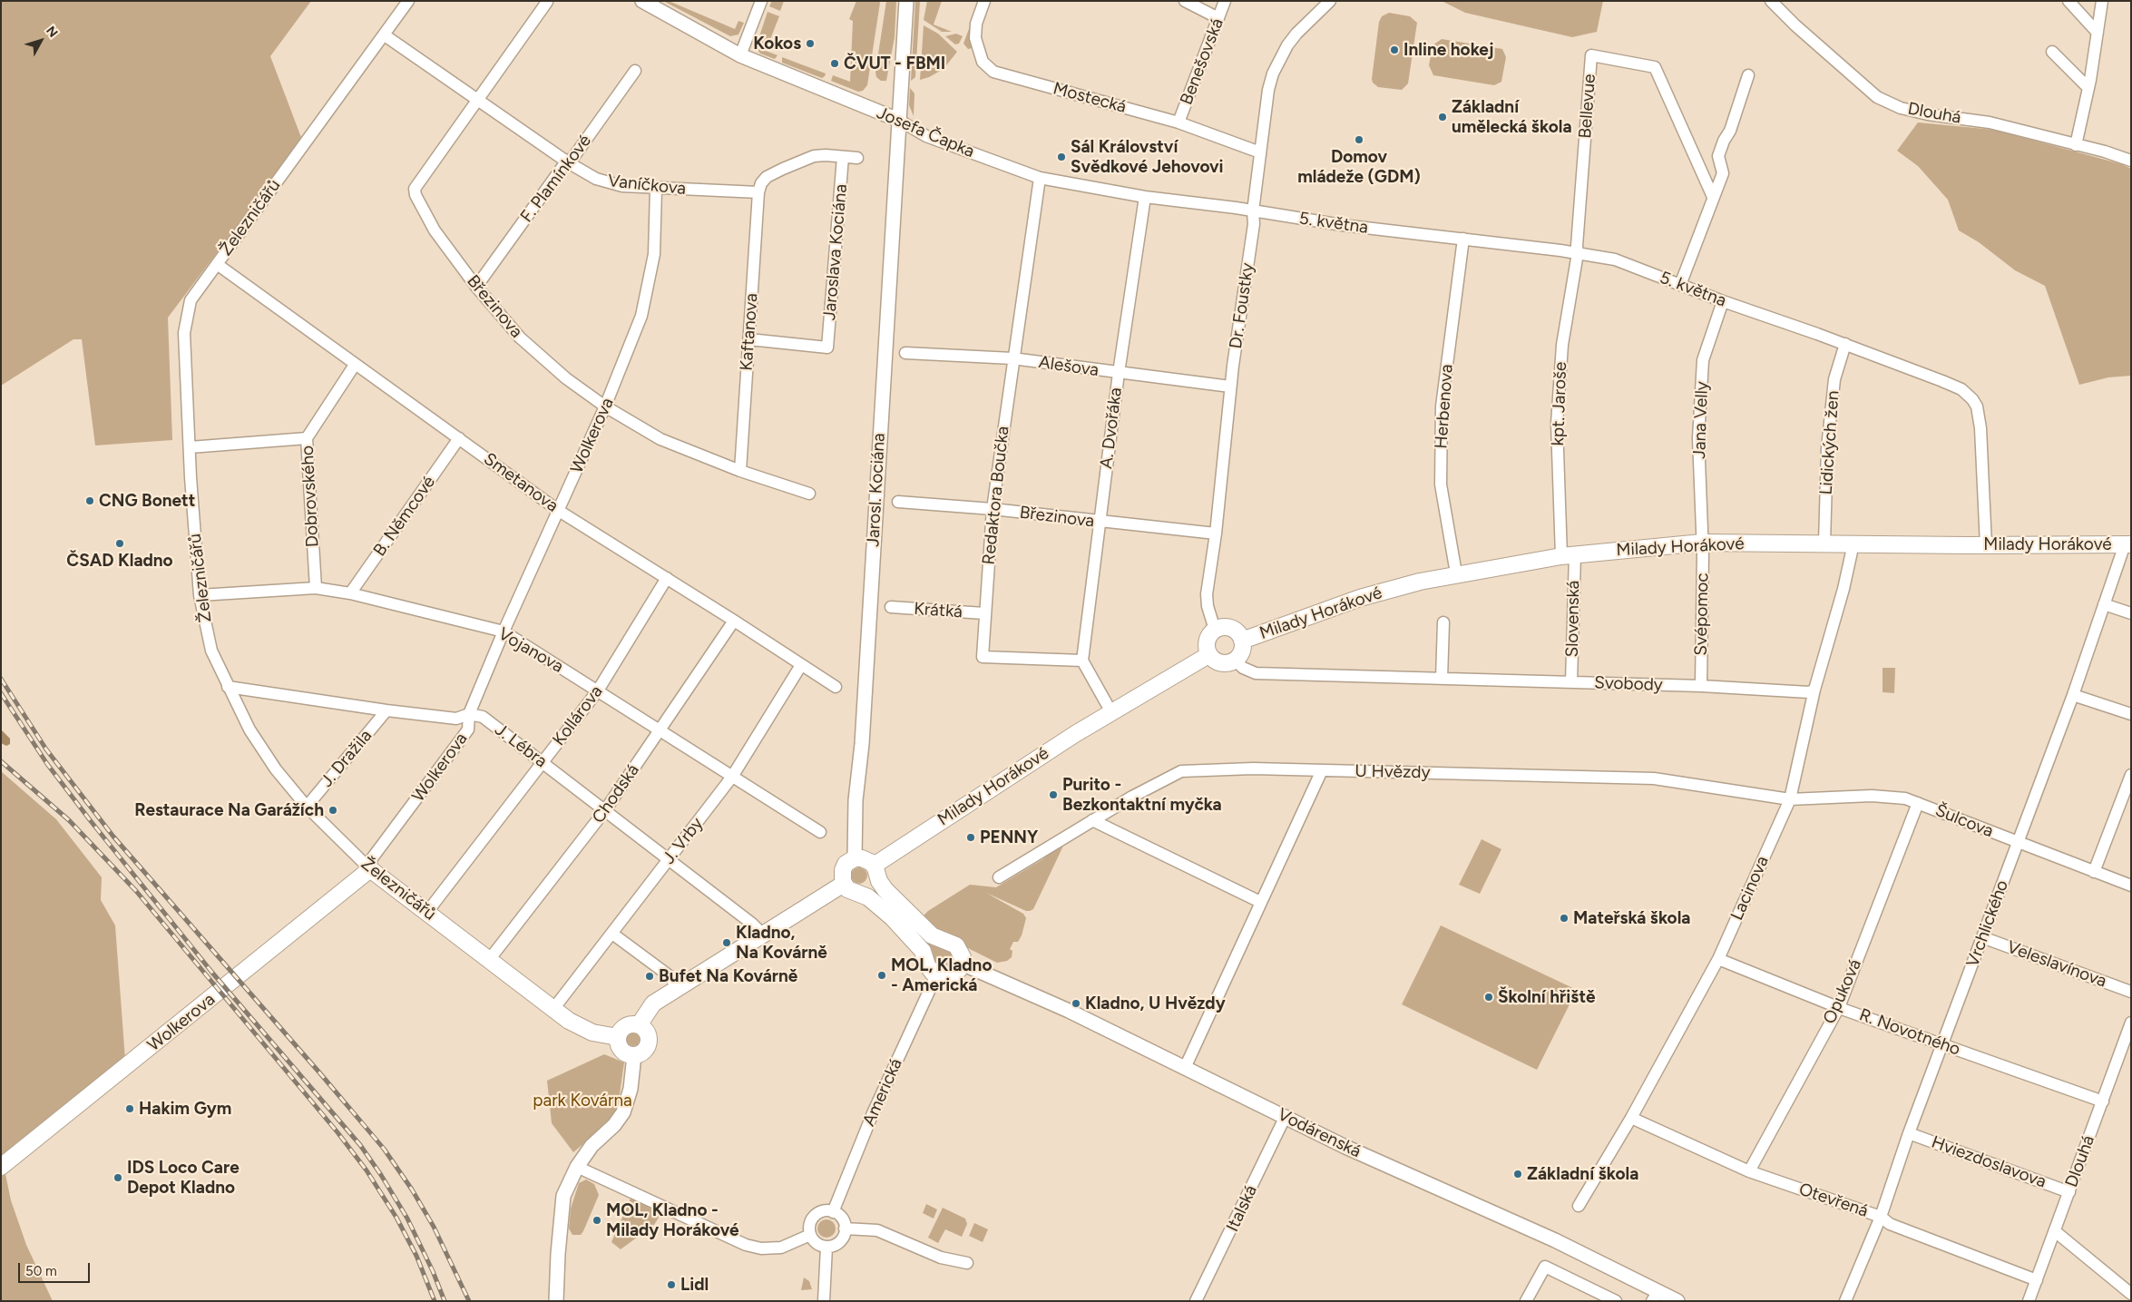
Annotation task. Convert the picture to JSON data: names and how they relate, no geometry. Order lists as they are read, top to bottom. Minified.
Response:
{"streets":{"main road":["Železničářů","Wolkerova","Milady Horákové"],"street":["Benešovská","Mostecká","Bellevue","Dlouhá","Josefa Čapka","F. Plamínkové","Vaníčkova","5. května","Jaroslava Kociána","Dr. Foustky","Březinova","Kaftanova","Alešova","kpt. Jaroše","Herbenova","Jana Velly","A. Dvořáka","Lidických žen","Smetanova","Jarosl. Kociána","Redaktora Boučka","Dobrovského","B. Němcové","Krátká","Svépomoc","Slovenská","Vojanova","Svobody","Kollárova","J. Lébra","J. Dražila","U Hvězdy","Chodská","Šulcova","J. Vrby","Lacinova","Vrchlického","Veleslavínova","Opuková","R. Novotného","Americká","Vodárenská","Hviezdoslavova","Otevřená","Italská"]},"crossings":[["Benešovská","Mostecká"],["Mostecká","Dr. Foustky"],["Bellevue","5. května"],["Bellevue","kpt. Jaroše"],["Dlouhá","R. Novotného"],["Dlouhá","Hviezdoslavova"],["Dlouhá","Otevřená"],["Josefa Čapka","5. května"],["Josefa Čapka","Dr. Foustky"],["Josefa Čapka","A. Dvořáka"],["Josefa Čapka","Jarosl. Kociána"],["Josefa Čapka","Redaktora Boučka"],["F. Plamínkové","Vaníčkova"],["F. Plamínkové","Březinova"],["Vaníčkova","Železničářů"],["Vaníčkova","Březinova"],["Vaníčkova","Kaftanova"],["Vaníčkova","Wolkerova"],["Železničářů","Wolkerova"],["Železničářů","Smetanova"],["Železničářů","Vojanova"],["Železničářů","Kollárova"],["Železničářů","J. Lébra"],["Železničářů","J. Dražila"],["Železničářů","Chodská"],["Železničářů","J. Vrby"],["5. května","Dr. Foustky"],["5. května","kpt. Jaroše"],["5. května","Herbenova"],["5. května","Jana Velly"],["5. května","Lidických žen"],["5. května","Milady Horákové"],["Jaroslava Kociána","Kaftanova"],["Dr. Foustky","Březinova"],["Dr. Foustky","Alešova"],["Dr. Foustky","Milady Horákové"],["Dr. Foustky","Svobody"],["Březinova","Kaftanova"],["Březinova","A. Dvořáka"],["Březinova","Wolkerova"],["Březinova","Redaktora Boučka"],["Alešova","A. Dvořáka"],["Alešova","Redaktora Boučka"],["kpt. Jaroše","Milady Horákové"],["kpt. Jaroše","Slovenská"],["Herbenova","Milady Horákové"],["Jana Velly","Milady Horákové"],["Jana Velly","Svépomoc"],["A. Dvořáka","Redaktora Boučka"],["Wolkerova","Smetanova"],["Wolkerova","Vojanova"],["Wolkerova","J. Lébra"],["Lidických žen","Milady Horákové"],["Smetanova","Dobrovského"],["Smetanova","B. Němcové"],["Smetanova","Kollárova"],["Smetanova","Chodská"],["Smetanova","J. Vrby"],["Redaktora Boučka","Krátká"],["Dobrovského","Vojanova"],["B. Němcové","Vojanova"],["Milady Horákové","Svépomoc"],["Milady Horákové","Slovenská"],["Milady Horákové","Svobody"],["Milady Horákové","Lacinova"],["Milady Horákové","Vrchlického"],["Svépomoc","Svobody"],["Slovenská","Svobody"],["Vojanova","Kollárova"],["Vojanova","Chodská"],["Vojanova","J. Vrby"],["Svobody","Lacinova"],["Kollárova","J. Lébra"],["J. Lébra","J. Dražila"],["J. Lébra","Chodská"],["J. Lébra","J. Vrby"],["U Hvězdy","Šulcova"],["U Hvězdy","Lacinova"],["Šulcova","Lacinova"],["Šulcova","Vrchlického"],["Šulcova","Opuková"],["Lacinova","R. Novotného"],["Lacinova","Otevřená"],["Vrchlického","Veleslavínova"],["Vrchlického","R. Novotného"],["Vrchlického","Hviezdoslavova"],["Vrchlického","Otevřená"],["Opuková","R. Novotného"],["Opuková","Otevřená"],["Vodárenská","Italská"]],"parks":["park Kovárna"],"places":["Kokos","Inline hokej","ČVUT - FBMI","Základní umělecká škola","Domov mládeže (GDM)","Sál Království Svědkové Jehovovi","CNG Bonett","ČSAD Kladno","Purito - Bezkontaktní myčka","Restaurace Na Garážích","PENNY","Mateřská škola","Kladno, Na Kovárně","MOL, Kladno - Americká","Bufet Na Kovárně","Školní hřiště","Kladno, U Hvězdy","Hakim Gym","Základní škola","IDS Loco Care Depot Kladno","MOL, Kladno - Milady Horákové","Lidl"],"scale_bar":"50 m","north":"top right"}
